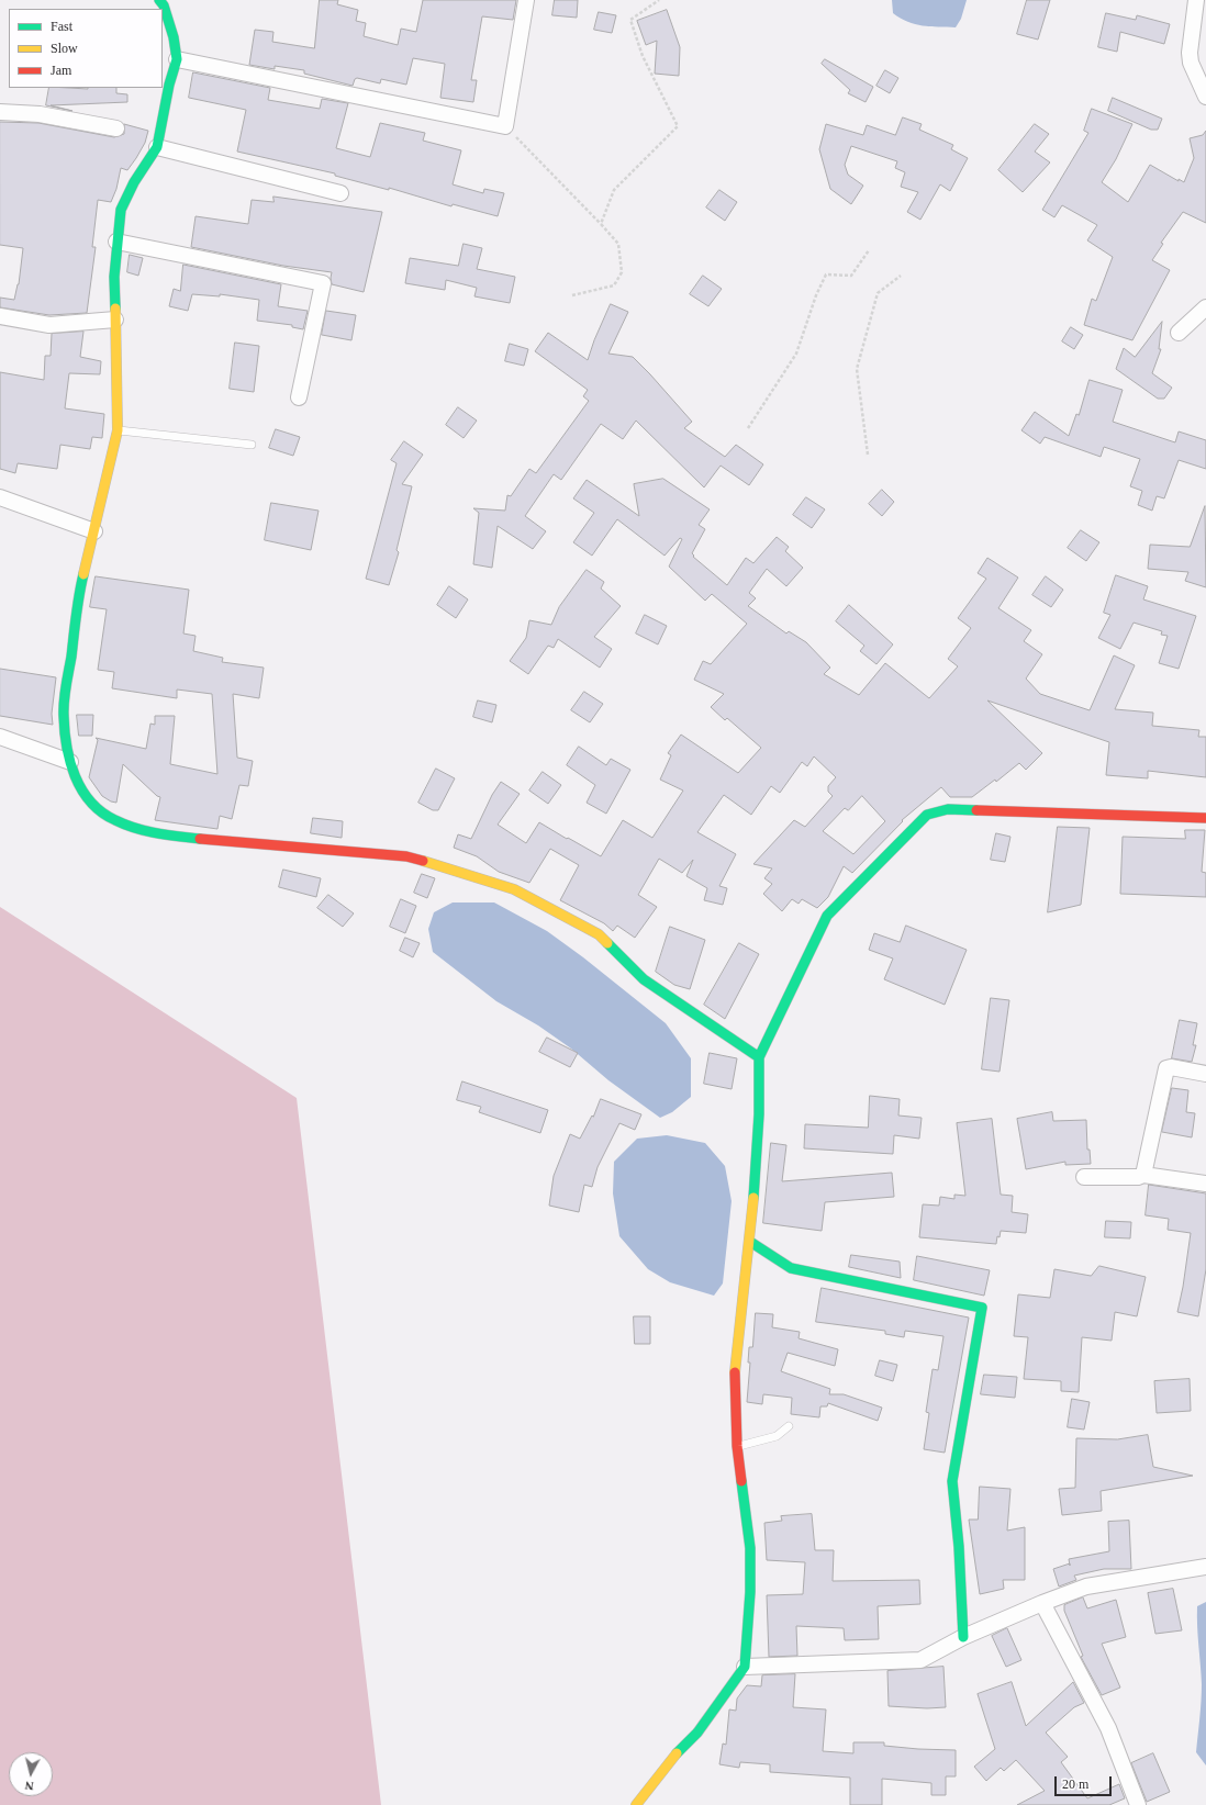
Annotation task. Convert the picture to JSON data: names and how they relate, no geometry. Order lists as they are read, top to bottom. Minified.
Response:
{"legend":["Fast","Slow","Jam"],"scale_bar":"20 m","north":"bottom"}
